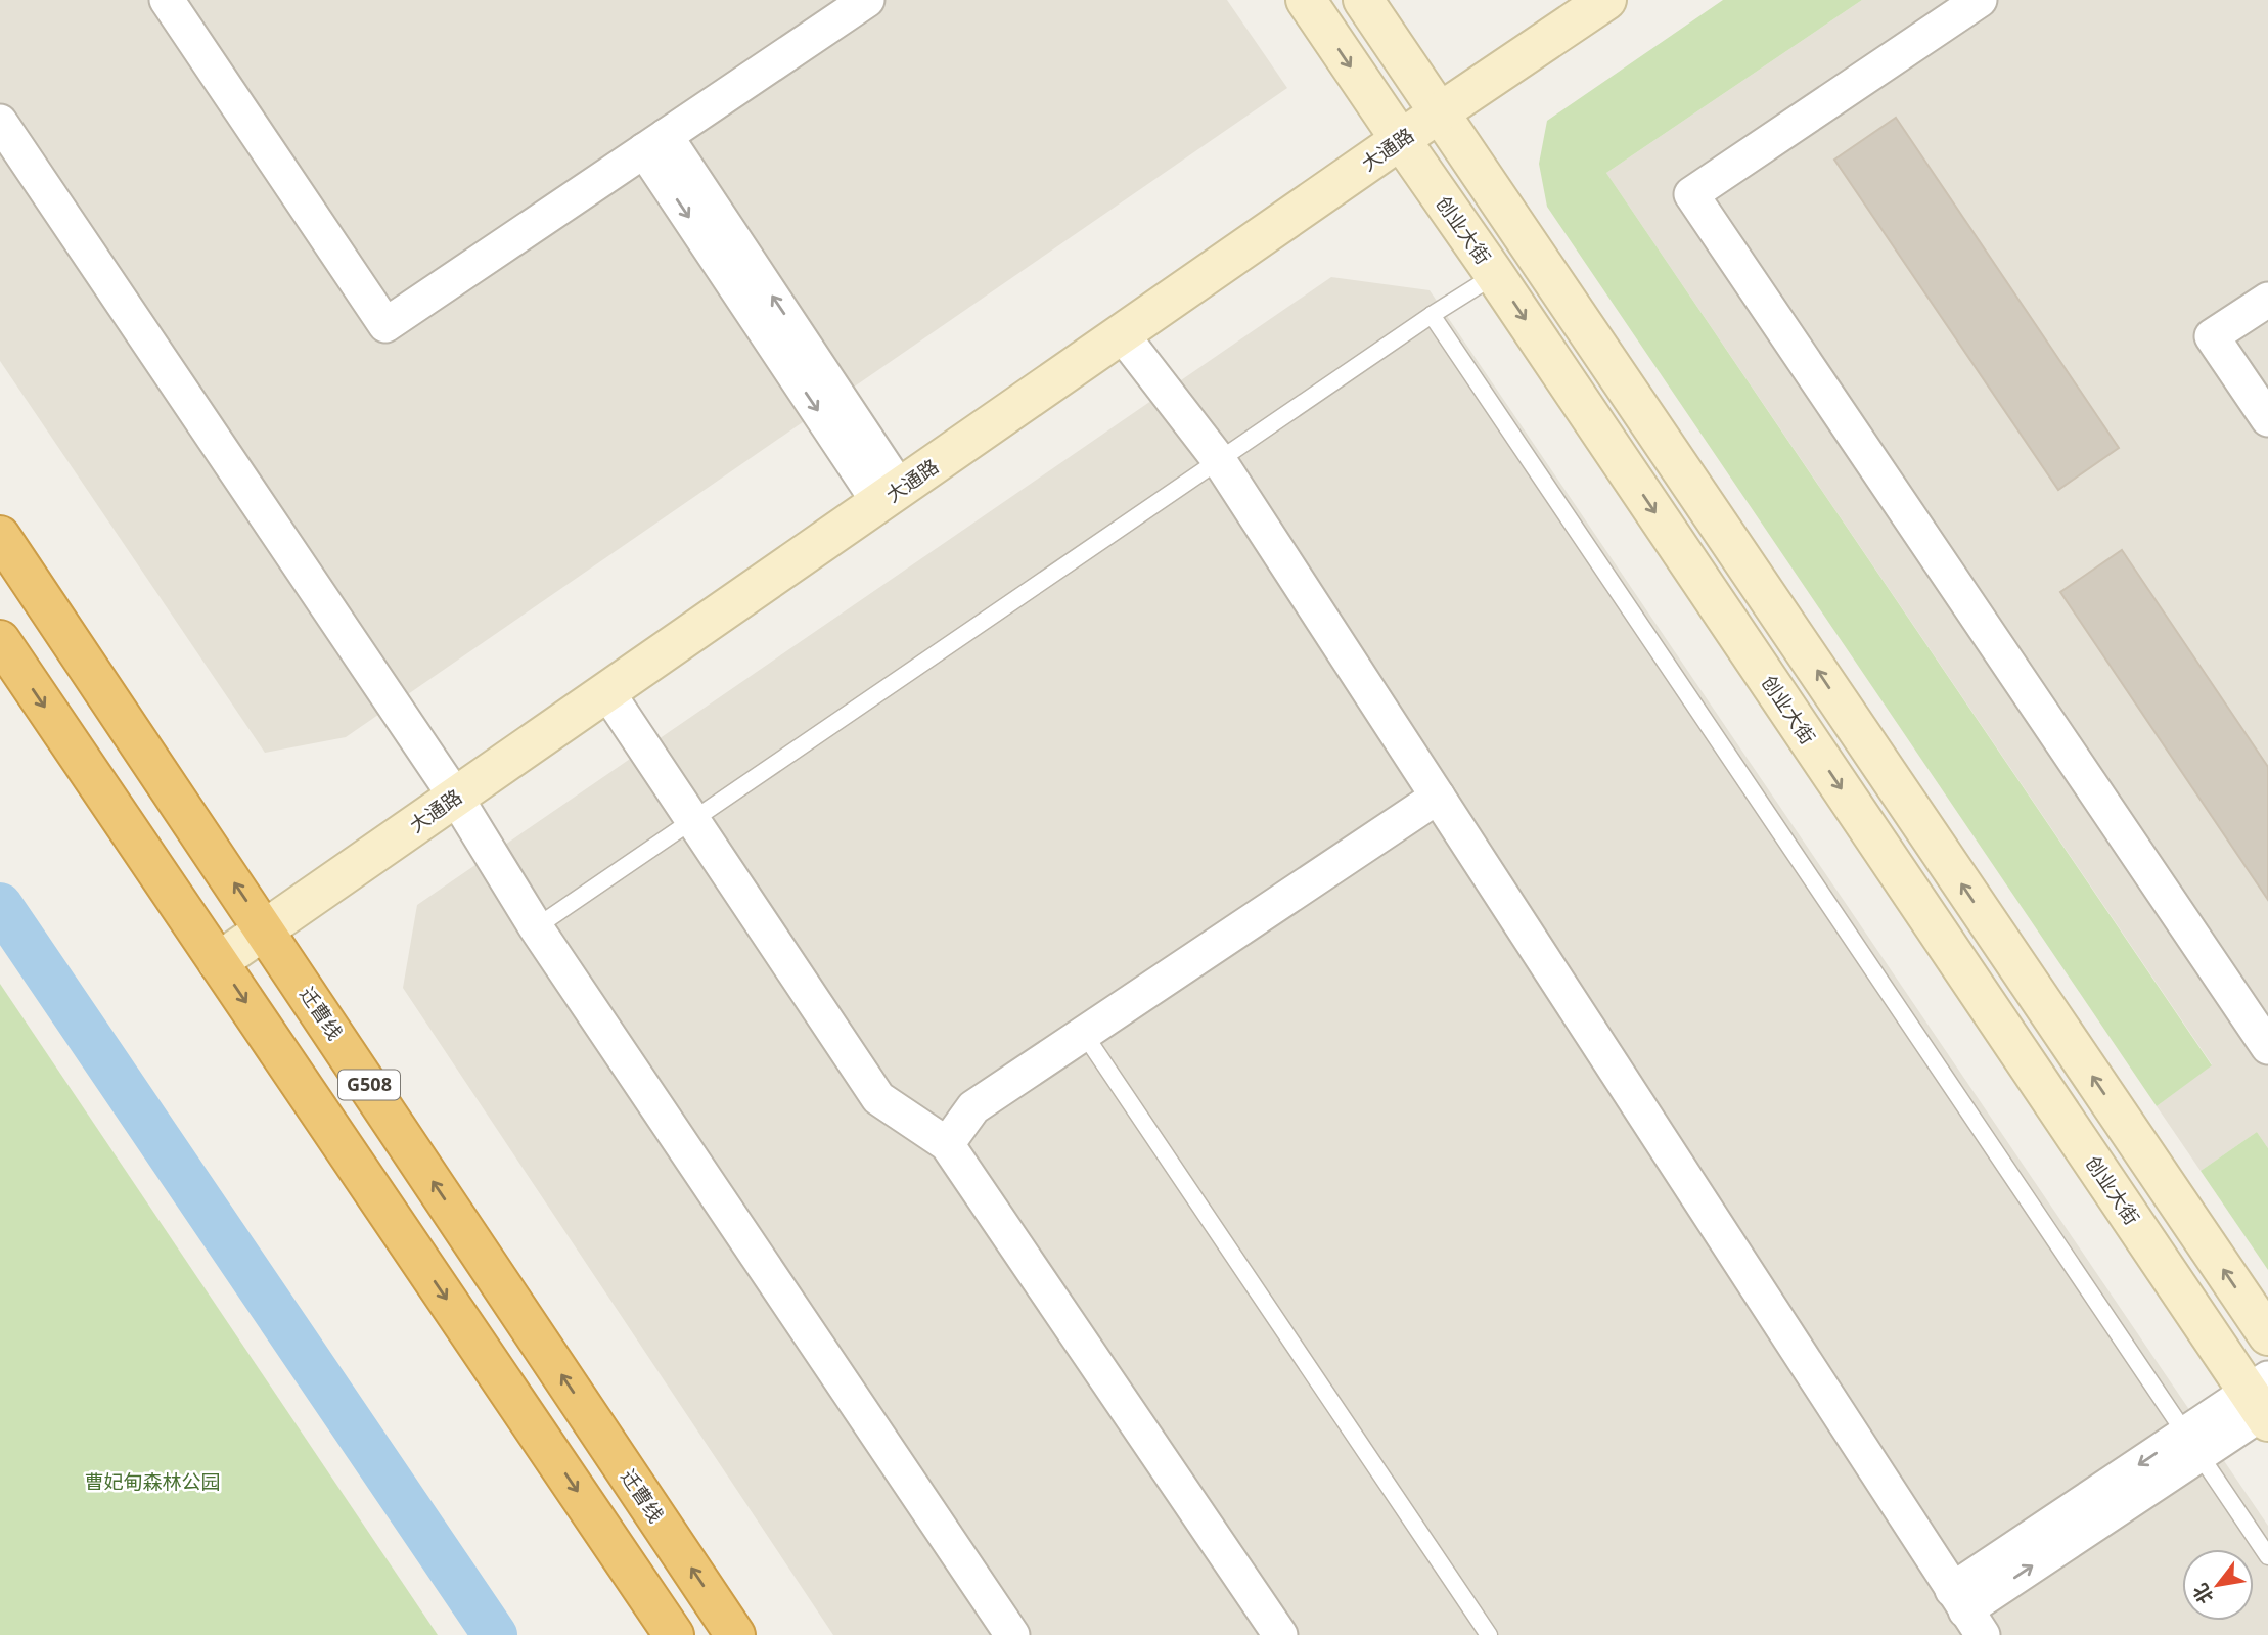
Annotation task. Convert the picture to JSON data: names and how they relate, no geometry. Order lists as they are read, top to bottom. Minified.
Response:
{"streets":{"highway":["迁曹线","G508"],"street":["大通路","创业大街"]},"crossings":[["大通路","创业大街"],["大通路","迁曹线"],["大通路","G508"]],"parks":["曹妃甸森林公园"],"north":"bottom left"}
